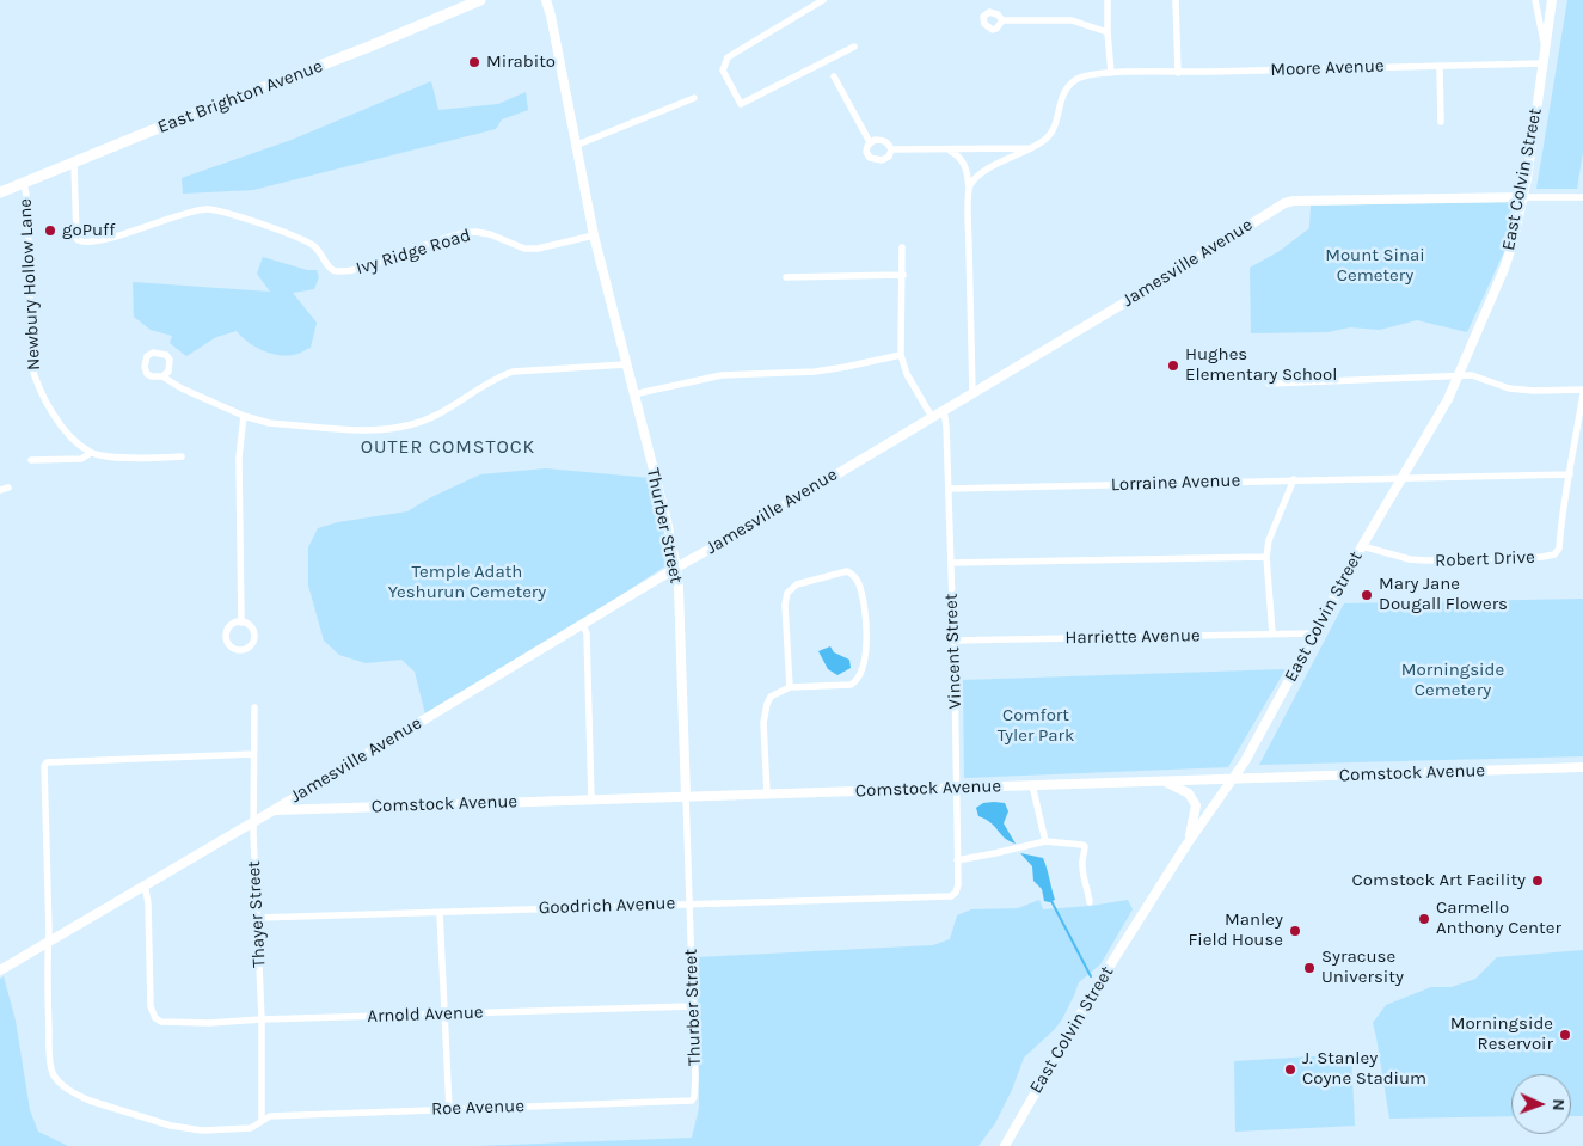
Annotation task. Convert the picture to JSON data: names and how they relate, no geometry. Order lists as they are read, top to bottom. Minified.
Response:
{"streets":{"main road":["East Brighton Avenue"],"street":["Moore Avenue","East Colvin Street","Ivy Ridge Road","Jamesville Avenue","Newbury Hollow Lane","Lorraine Avenue","Thurber Street","Robert Drive","Harriette Avenue","Vincent Street","Comstock Avenue","Goodrich Avenue","Thayer Street","Arnold Avenue","Roe Avenue"]},"crossings":[["Moore Avenue","East Colvin Street"],["East Brighton Avenue","Ivy Ridge Road"],["East Brighton Avenue","Newbury Hollow Lane"],["East Colvin Street","Jamesville Avenue"],["East Colvin Street","Lorraine Avenue"],["East Colvin Street","Robert Drive"],["East Colvin Street","Harriette Avenue"],["East Colvin Street","Comstock Avenue"],["Ivy Ridge Road","Thurber Street"],["Jamesville Avenue","Thurber Street"],["Jamesville Avenue","Vincent Street"],["Jamesville Avenue","Comstock Avenue"],["Jamesville Avenue","Thayer Street"],["Jamesville Avenue","Arnold Avenue"],["Jamesville Avenue","Roe Avenue"],["Lorraine Avenue","Robert Drive"],["Lorraine Avenue","Vincent Street"],["Thurber Street","Comstock Avenue"],["Thurber Street","Goodrich Avenue"],["Thurber Street","Arnold Avenue"],["Thurber Street","Roe Avenue"],["Harriette Avenue","Vincent Street"],["Vincent Street","Comstock Avenue"],["Vincent Street","Goodrich Avenue"],["Goodrich Avenue","Thayer Street"],["Thayer Street","Arnold Avenue"],["Thayer Street","Roe Avenue"]],"districts":["OUTER COMSTOCK"],"parks":["Mount Sinai Cemetery","Temple Adath Yeshurun Cemetery","Morningside Cemetery","Comfort Tyler Park"],"places":["Mirabito","goPuff","Hughes Elementary School","Mary Jane Dougall Flowers","Comstock Art Facility","Carmello Anthony Center","Manley Field House","Syracuse University","Morningside Reservoir","J. Stanley Coyne Stadium"],"north":"right"}
